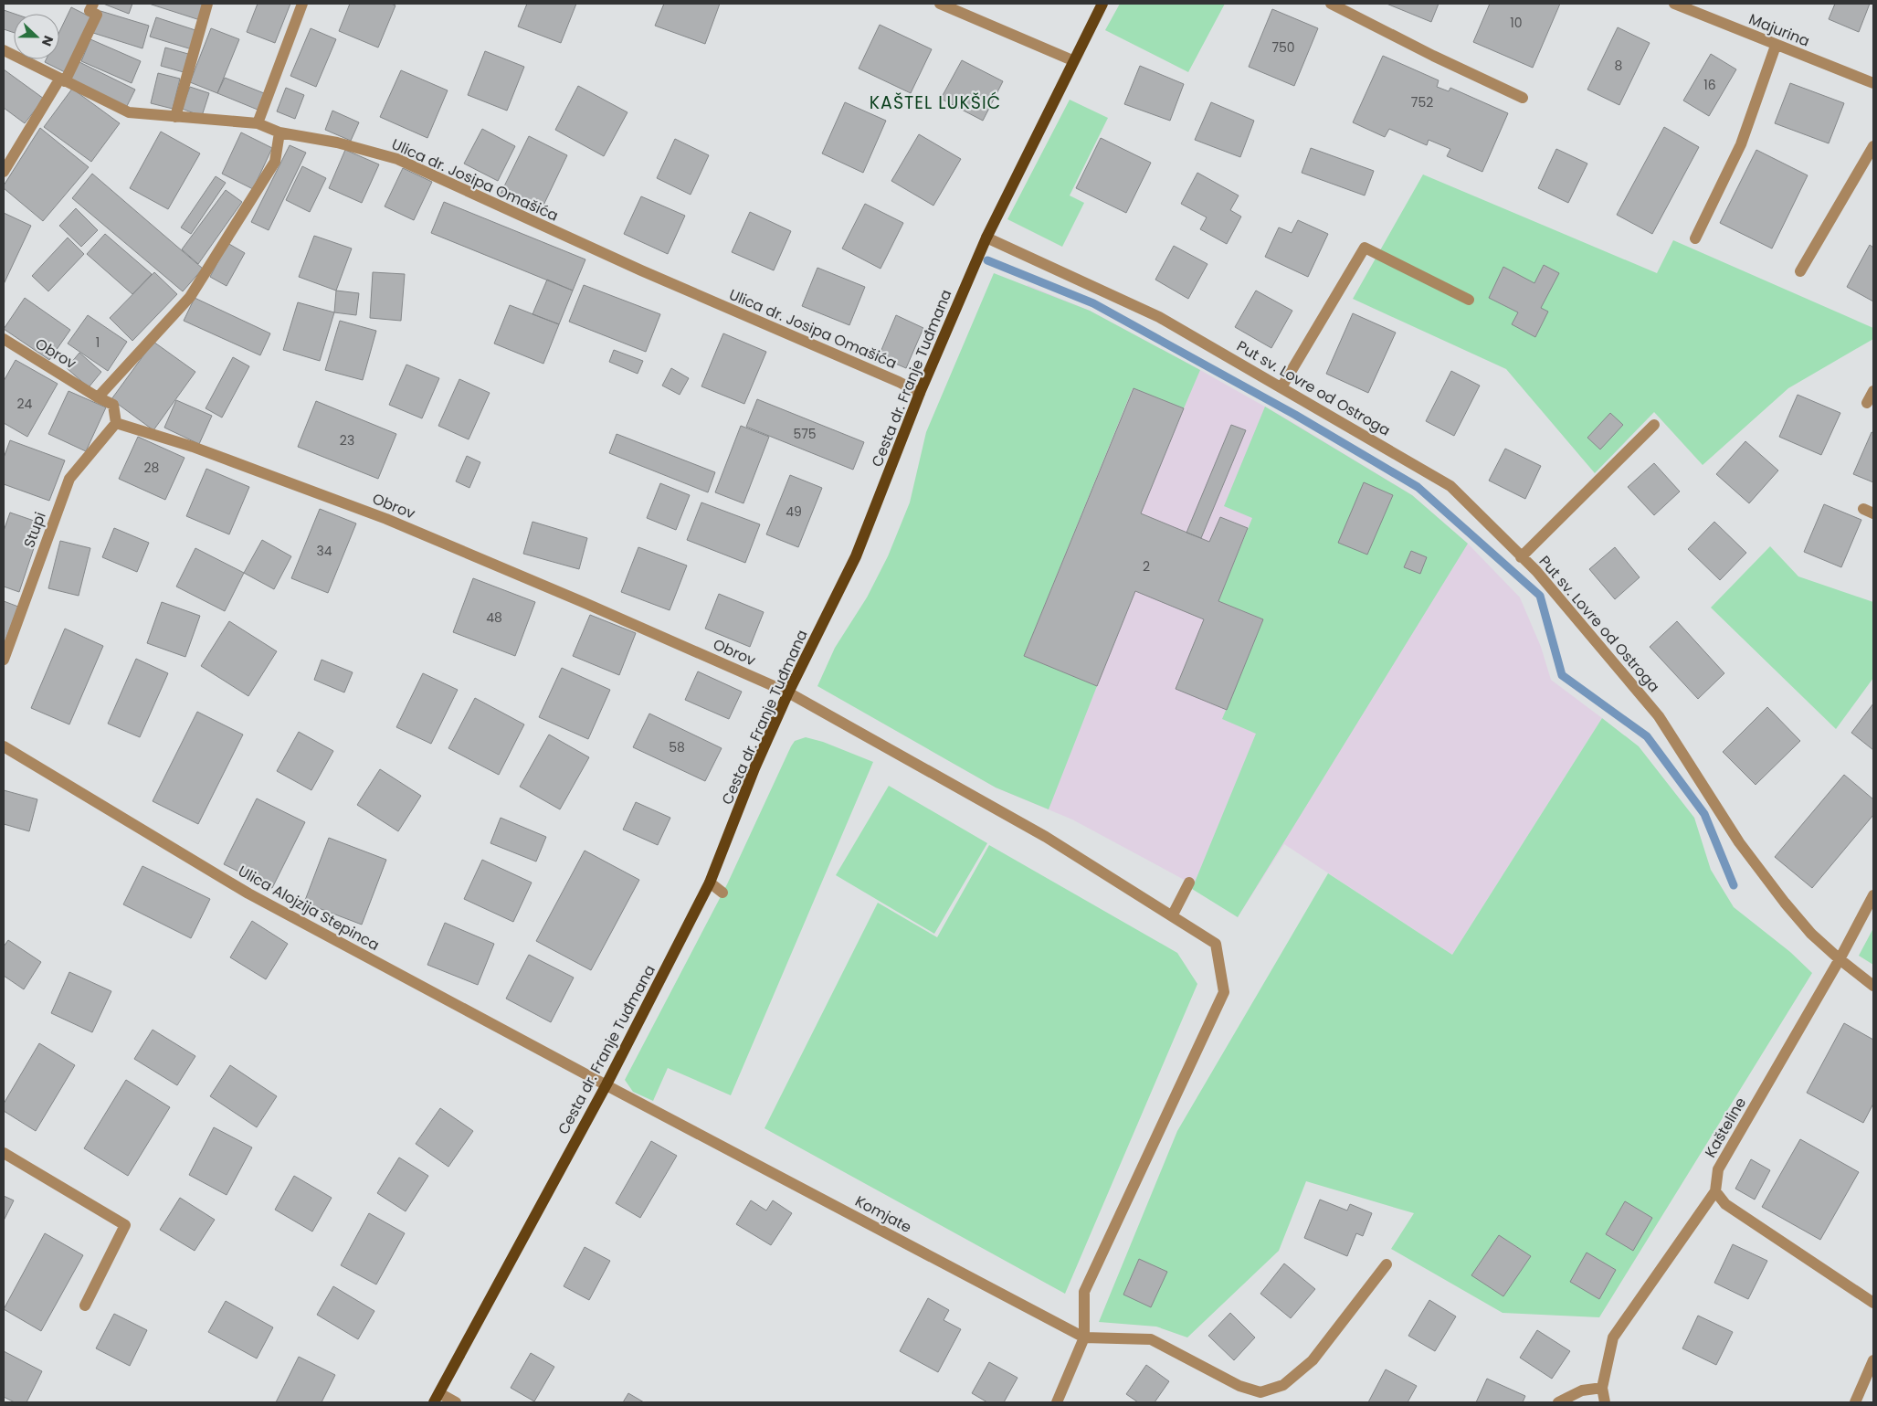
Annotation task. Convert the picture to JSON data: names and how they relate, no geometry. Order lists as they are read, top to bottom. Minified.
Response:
{"streets":{"main road":["Cesta dr. Franje Tuđmana"],"street":["Majurina","Ulica dr. Josipa Omašića","Obrov","Put sv. Lovre od Ostroga","Stupi","Ulica Alojzija Stepinca","Kašteline","Komjate"]},"crossings":[["Ulica dr. Josipa Omašića","Cesta dr. Franje Tuđmana"],["Obrov","Cesta dr. Franje Tuđmana"],["Obrov","Stupi"],["Obrov","Komjate"],["Cesta dr. Franje Tuđmana","Put sv. Lovre od Ostroga"],["Cesta dr. Franje Tuđmana","Ulica Alojzija Stepinca"],["Cesta dr. Franje Tuđmana","Komjate"],["Put sv. Lovre od Ostroga","Kašteline"],["Ulica Alojzija Stepinca","Komjate"]],"districts":["KAŠTEL LUKŠIĆ"],"house_numbers":["10","750","8","16","752","1","24","575","23","28","49","34","2","48","58"],"north":"right"}
